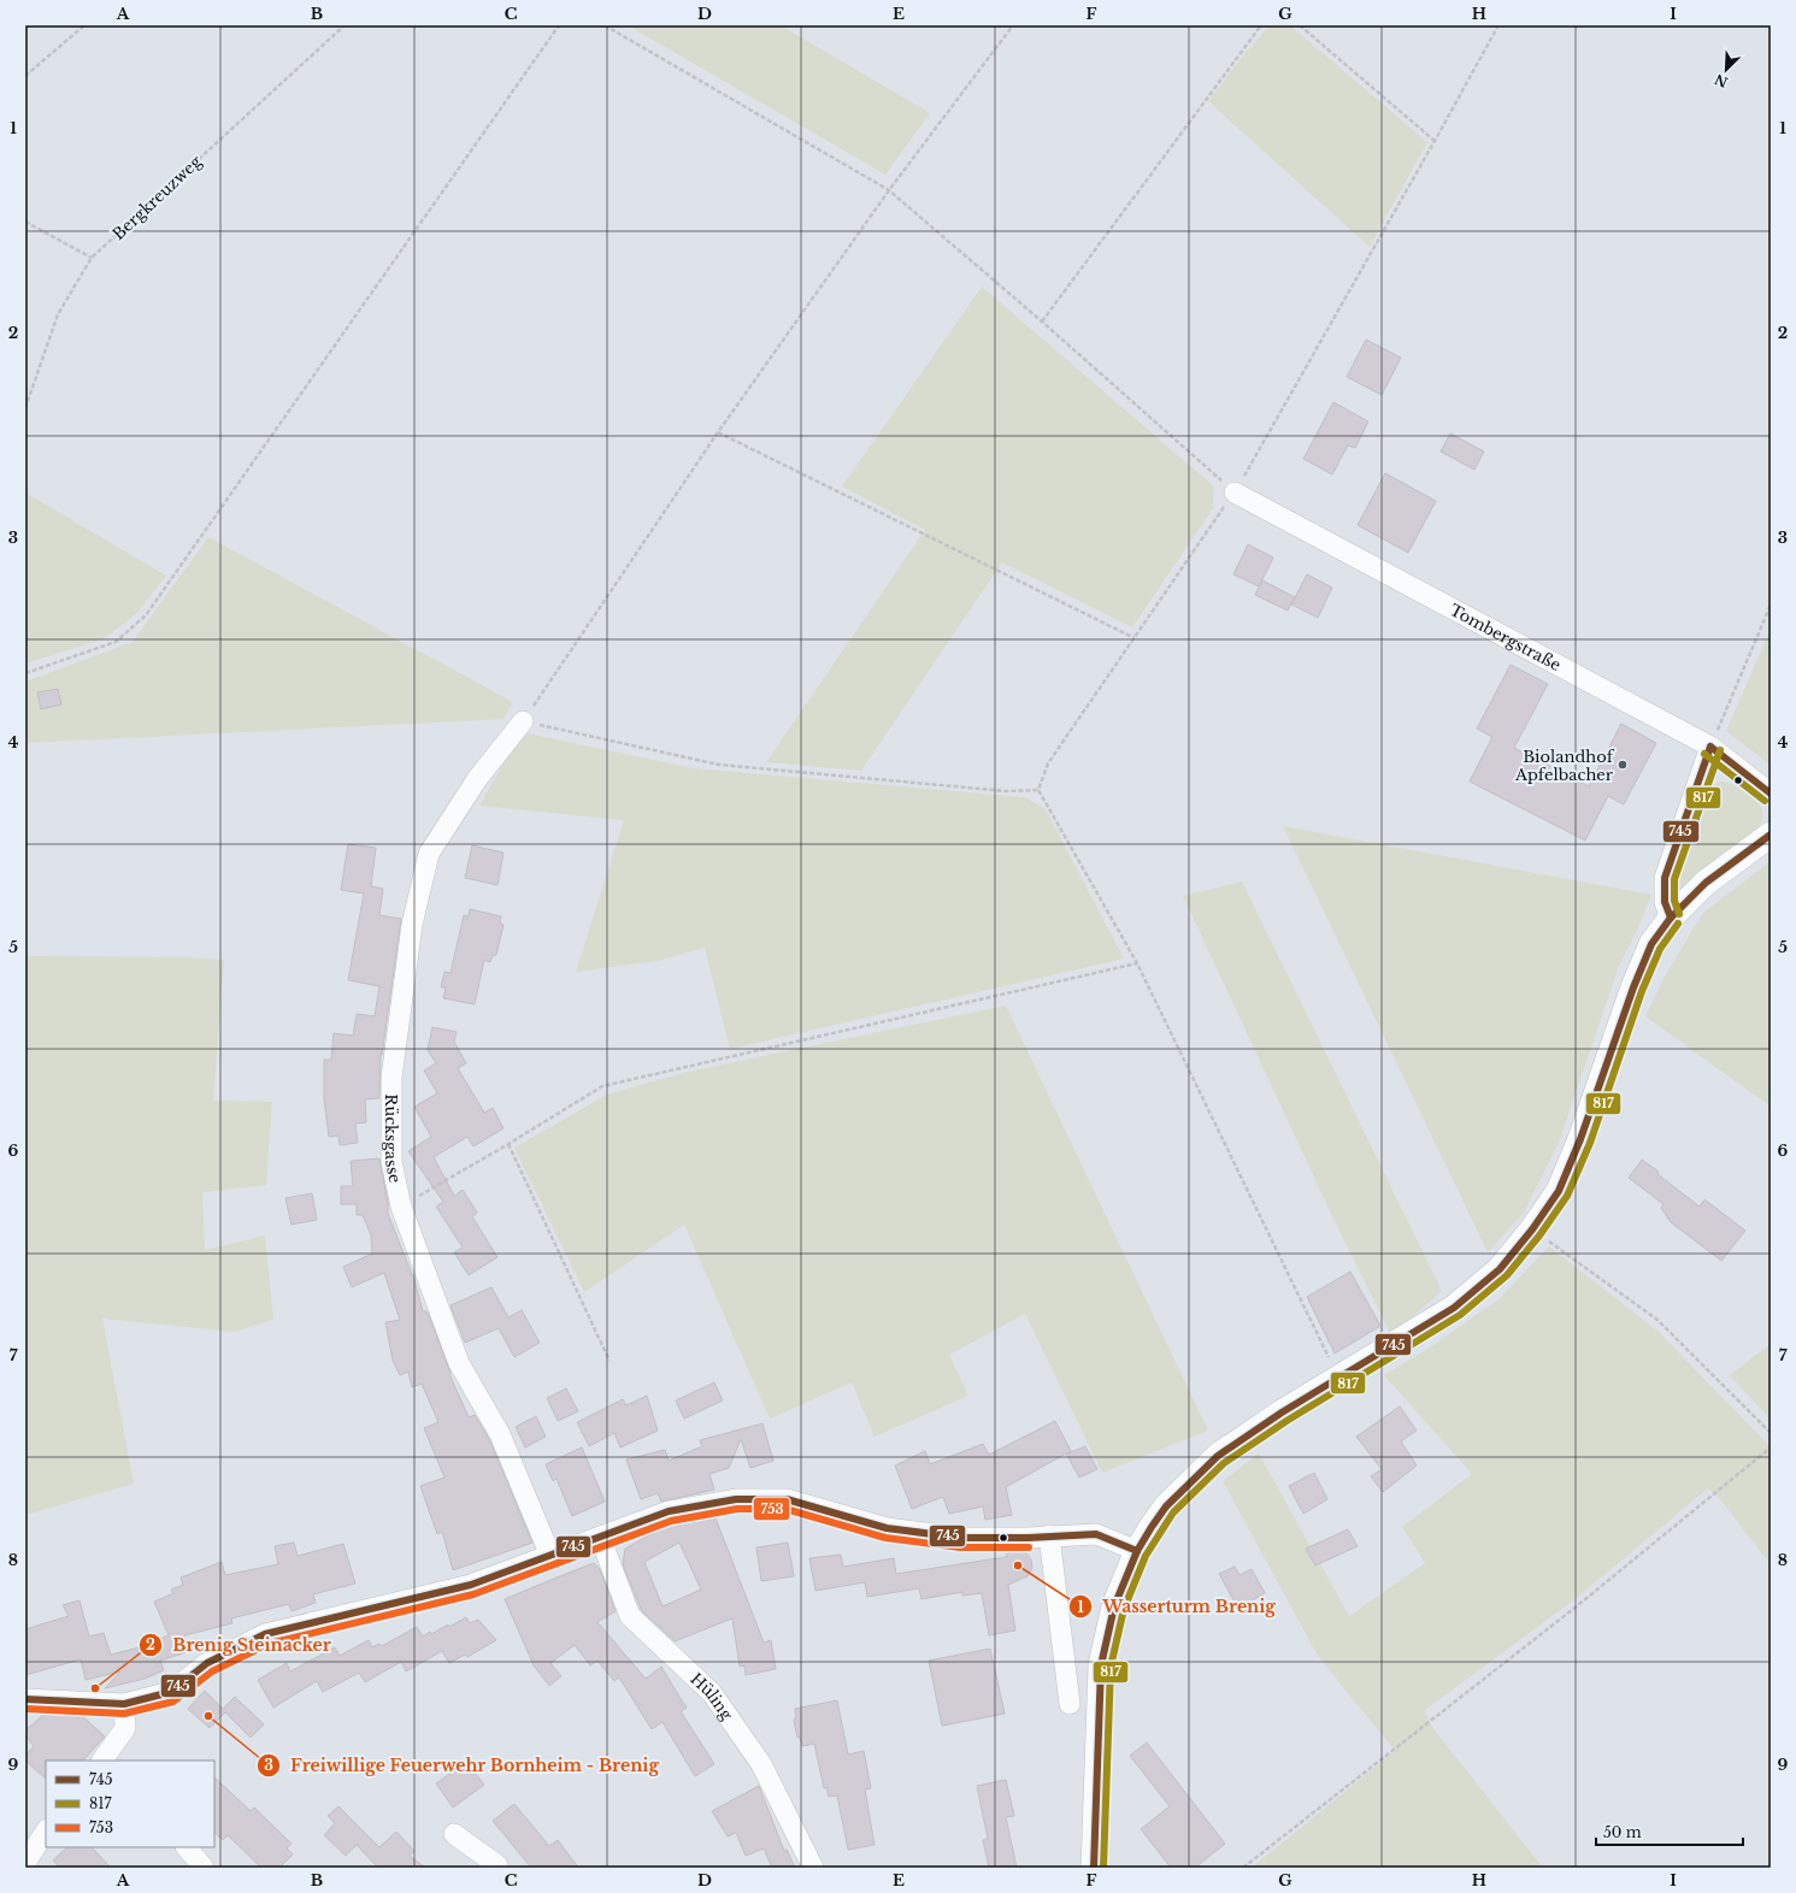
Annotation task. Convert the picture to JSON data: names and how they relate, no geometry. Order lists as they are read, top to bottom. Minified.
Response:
{"streets":{"street":["Tombergstraße","Rücksgasse","Hüling"],"path":["Bergkreuzweg"]},"places":["Biolandhof Apfelbacher","Wasserturm Brenig","Brenig Steinacker","Freiwillige Feuerwehr Bornheim - Brenig"],"lines":["transit line 745","transit line 817","transit line 753"],"legend":["745","817","753"],"scale_bar":"50 m","north":"bottom left","grid":{"columns":["A","B","C","D","E","F","G","H","I"],"rows":["1","2","3","4","5","6","7","8","9"]}}
